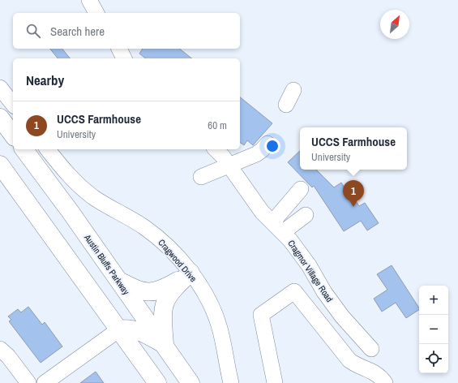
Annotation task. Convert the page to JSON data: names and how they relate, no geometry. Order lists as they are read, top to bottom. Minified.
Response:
{"streets":{"main road":["Austin Bluffs Parkway"],"street":["Cragwood Drive","Cragmor Village Road"]},"north":"top right","page":{"search":"Search here","heading":"Nearby","list":[{"mark":"1","name":"UCCS Farmhouse","note":"University","value":"60 m"}],"popup":["UCCS Farmhouse","University"],"pins":"1","map_buttons":["+","−"]}}
